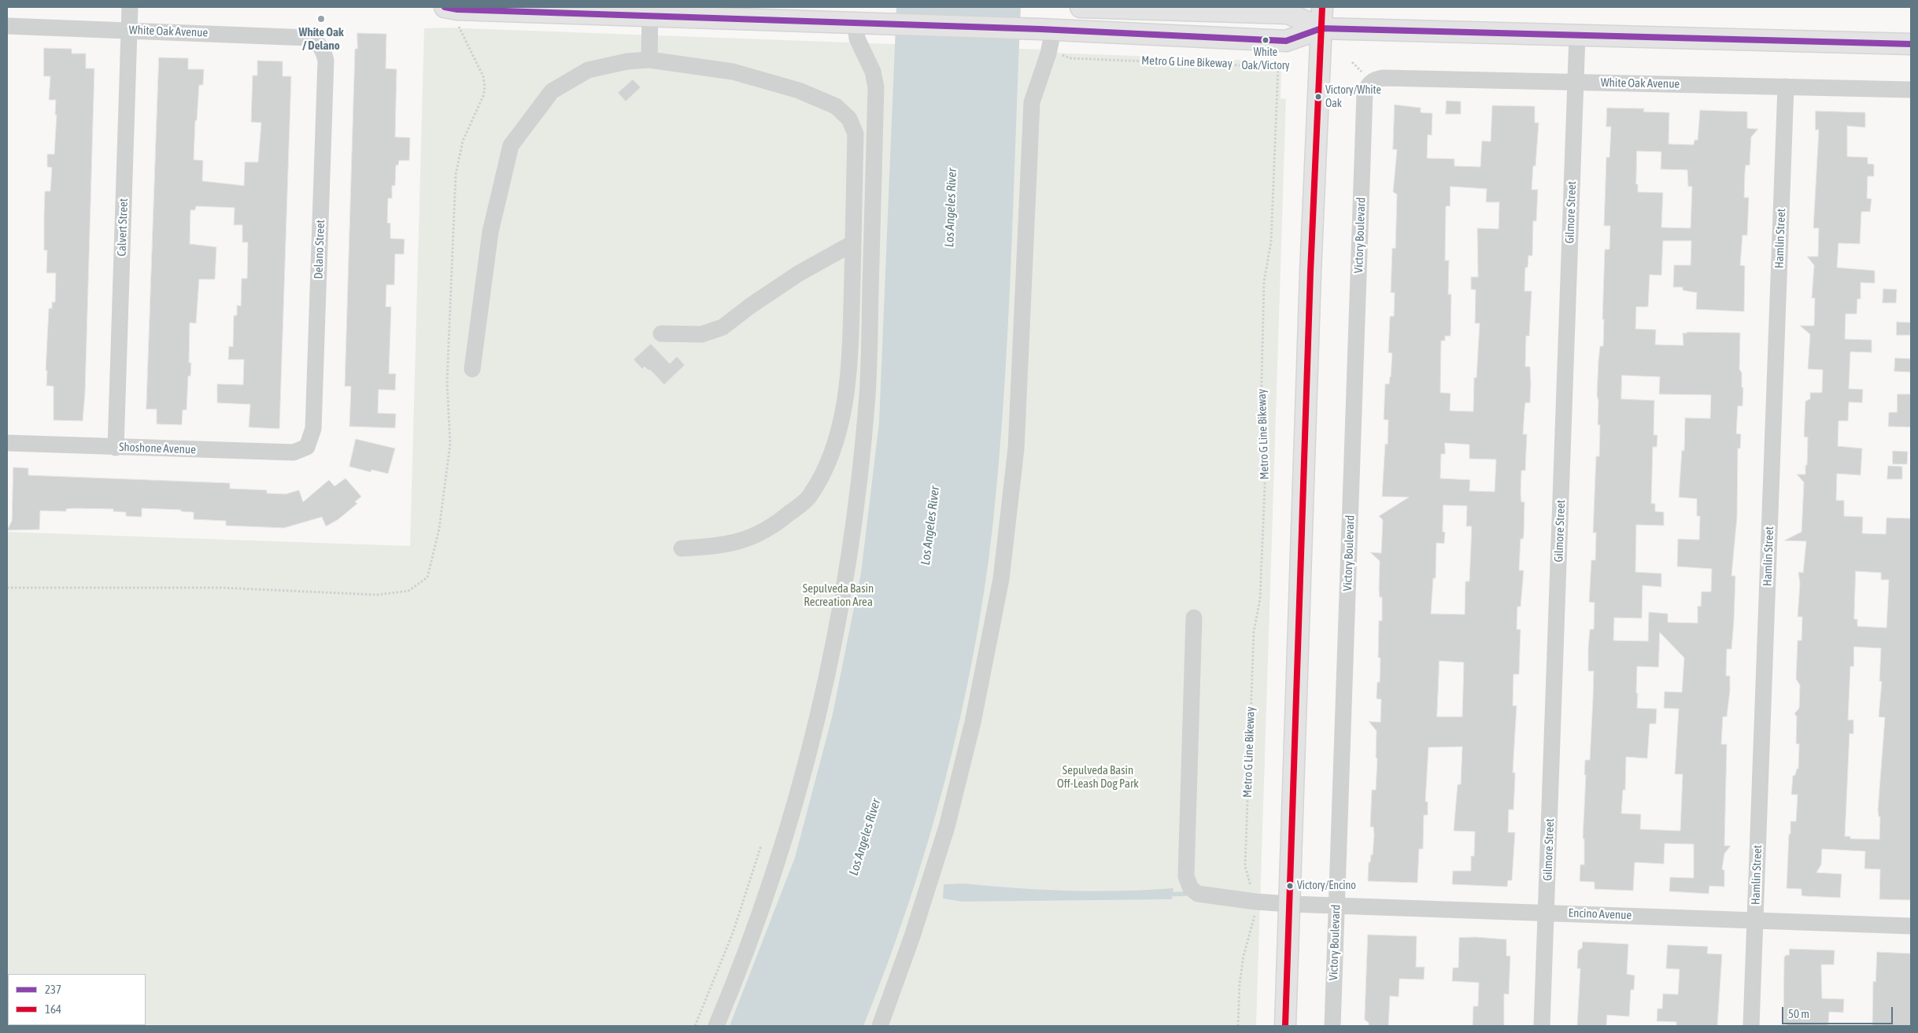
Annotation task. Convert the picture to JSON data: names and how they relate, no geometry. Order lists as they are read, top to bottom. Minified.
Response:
{"streets":{"street":["White Oak Avenue","Gilmore Street","Calvert Street","Victory Boulevard","Hamlin Street","Delano Street","Shoshone Avenue","Encino Avenue"],"path":["Metro G Line Bikeway"]},"crossings":[["White Oak Avenue","Gilmore Street"],["White Oak Avenue","Calvert Street"],["White Oak Avenue","Victory Boulevard"],["White Oak Avenue","Hamlin Street"],["White Oak Avenue","Delano Street"],["Metro G Line Bikeway","Encino Avenue"],["Gilmore Street","Encino Avenue"],["Calvert Street","Shoshone Avenue"],["Victory Boulevard","Encino Avenue"],["Hamlin Street","Encino Avenue"],["Delano Street","Shoshone Avenue"]],"water":["Los Angeles River"],"parks":["Sepulveda Basin Recreation Area","Sepulveda Basin Off-Leash Dog Park"],"places":["White Oak / Delano","White Oak/Victory","Victory/White Oak","Victory/Encino"],"lines":["transit line 237","transit line 164"],"legend":["237","164"],"scale_bar":"50 m"}
